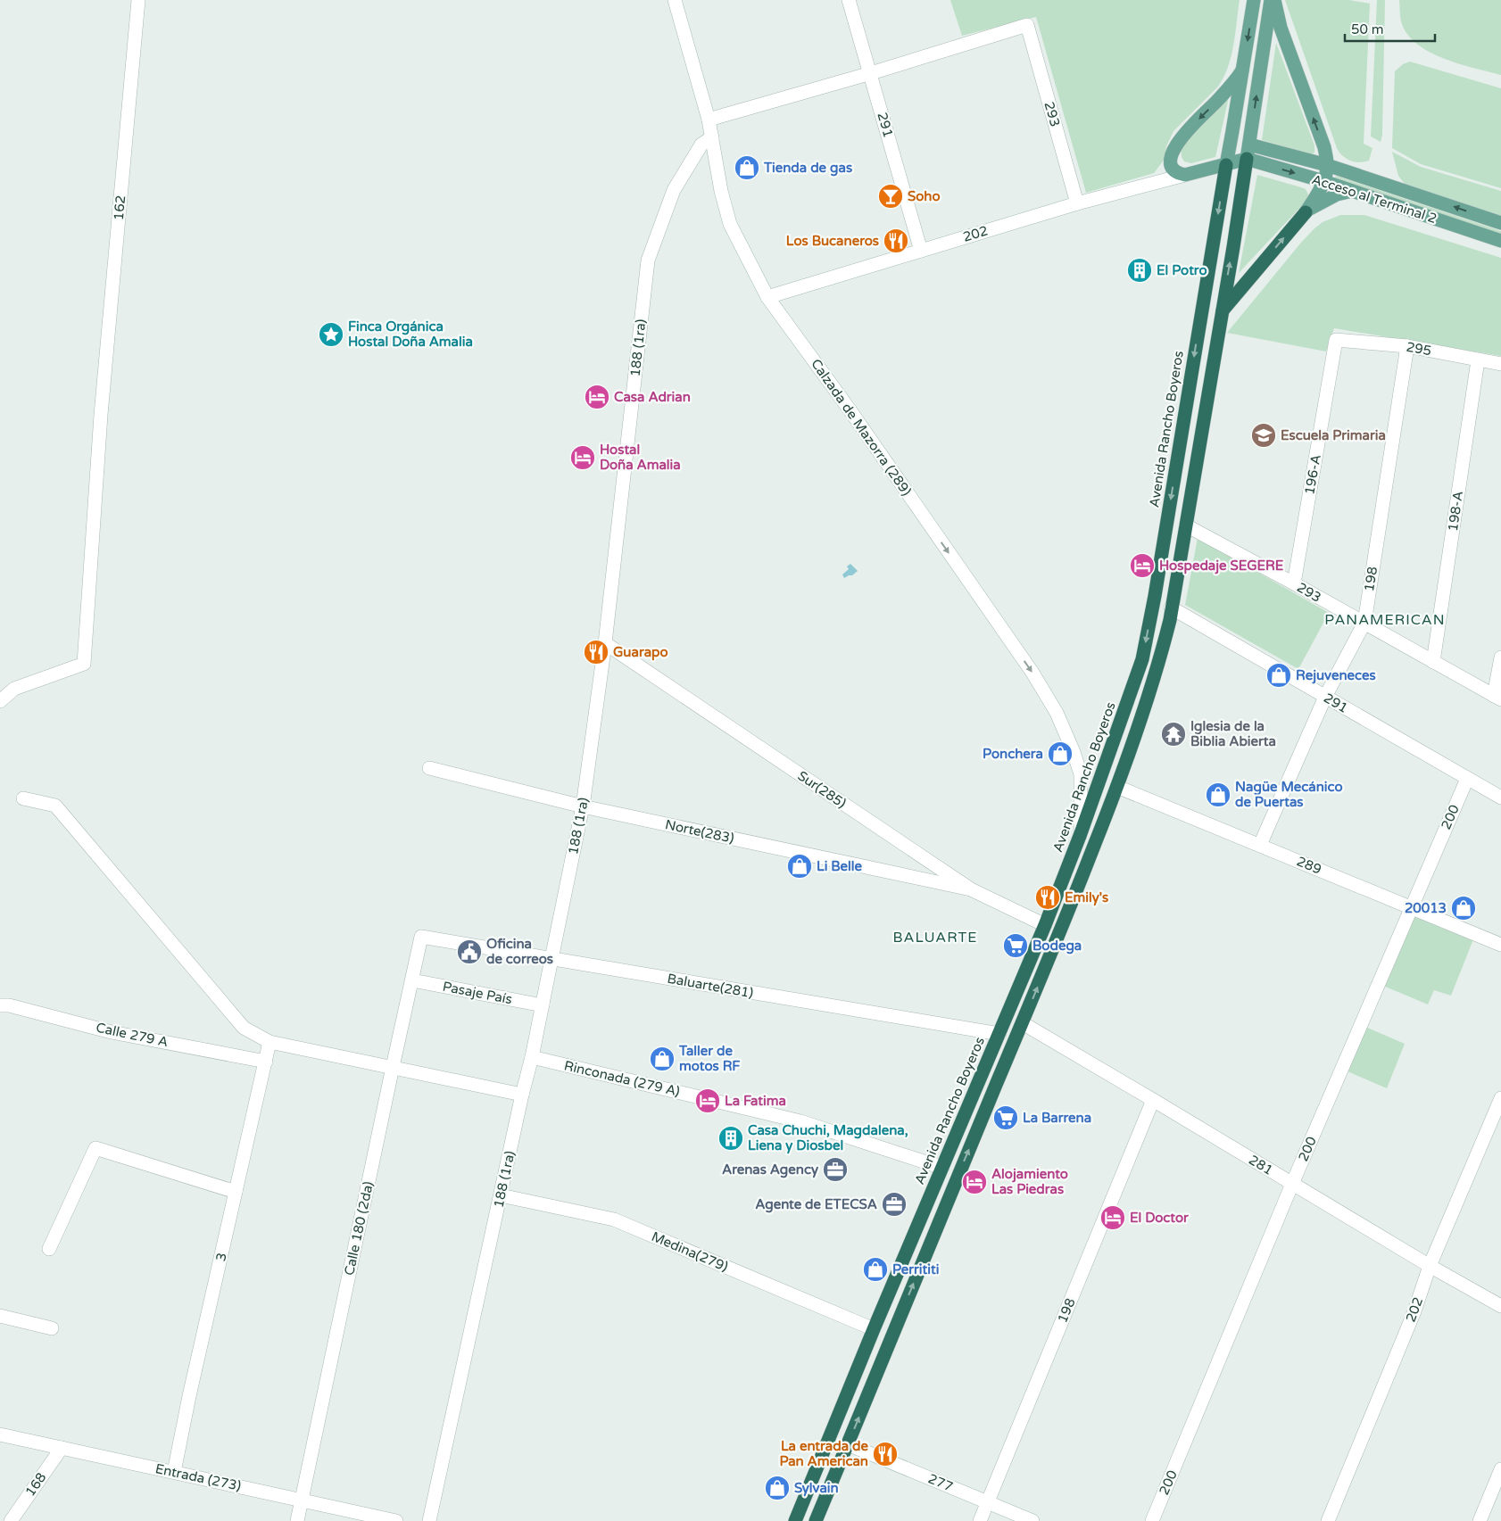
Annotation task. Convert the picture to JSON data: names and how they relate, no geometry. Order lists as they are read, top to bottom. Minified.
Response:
{"streets":{"highway":["Avenida Rancho Boyeros"],"main road":["Acceso al Terminal 2"],"street":["293","291","162","202","188 (1ra)","295","Calzada de Mazorra (289)","196-A","198-A","198","Sur(285)","200","Norte(283)","289","Baluarte(281)","Pasaje País","Calle 279 A","Rinconada (279 A)","281","Calle 180 (2da)","Medina(279)","3","Entrada (273)","277","168"]},"crossings":[["293","291"],["293","202"],["293","196-A"],["293","198-A"],["293","198"],["291","202"],["291","198"],["291","200"],["202","Calzada de Mazorra (289)"],["202","281"],["188 (1ra)","Calzada de Mazorra (289)"],["188 (1ra)","Sur(285)"],["188 (1ra)","Norte(283)"],["188 (1ra)","Baluarte(281)"],["188 (1ra)","Pasaje País"],["188 (1ra)","Rinconada (279 A)"],["188 (1ra)","Medina(279)"],["295","196-A"],["295","198-A"],["295","198"],["Calzada de Mazorra (289)","Avenida Rancho Boyeros"],["Avenida Rancho Boyeros","Sur(285)"],["Avenida Rancho Boyeros","Baluarte(281)"],["Avenida Rancho Boyeros","Rinconada (279 A)"],["Avenida Rancho Boyeros","Medina(279)"],["198","289"],["198","281"],["198","277"],["Sur(285)","Norte(283)"],["200","289"],["200","281"],["Baluarte(281)","Calle 180 (2da)"],["Pasaje País","Calle 180 (2da)"],["Calle 279 A","3"],["Calle 180 (2da)","Entrada (273)"],["3","Entrada (273)"],["Entrada (273)","168"]],"one_way":["Calzada de Mazorra (289)","Avenida Rancho Boyeros"],"districts":["PANAMERICAN","BALUARTE"],"places":{"shop":["Tienda de gas","Rejuveneces","Ponchera","Nagüe Mecánico de Puertas","Li Belle","20013","Taller de motos RF","Perrititi","Sylvain"],"bar":["Soho"],"restaurant":["Los Bucaneros","Guarapo","Emily's","La entrada de Pan American"],"building":["El Potro","Casa Chuchi, Magdalena, Liena y Diosbel"],"place":["Finca Orgánica Hostal Doña Amalia"],"hotel":["Casa Adrian","Hostal Doña Amalia","Hospedaje SEGERE","La Fatima","Alojamiento Las Piedras","El Doctor"],"school or university":["Escuela Primaria"],"temple":["Iglesia de la Biblia Abierta"],"supermarket":["Bodega","La Barrena"],"public building":["Oficina de correos"],"office":["Arenas Agency","Agente de ETECSA"]},"scale_bar":"50 m"}
